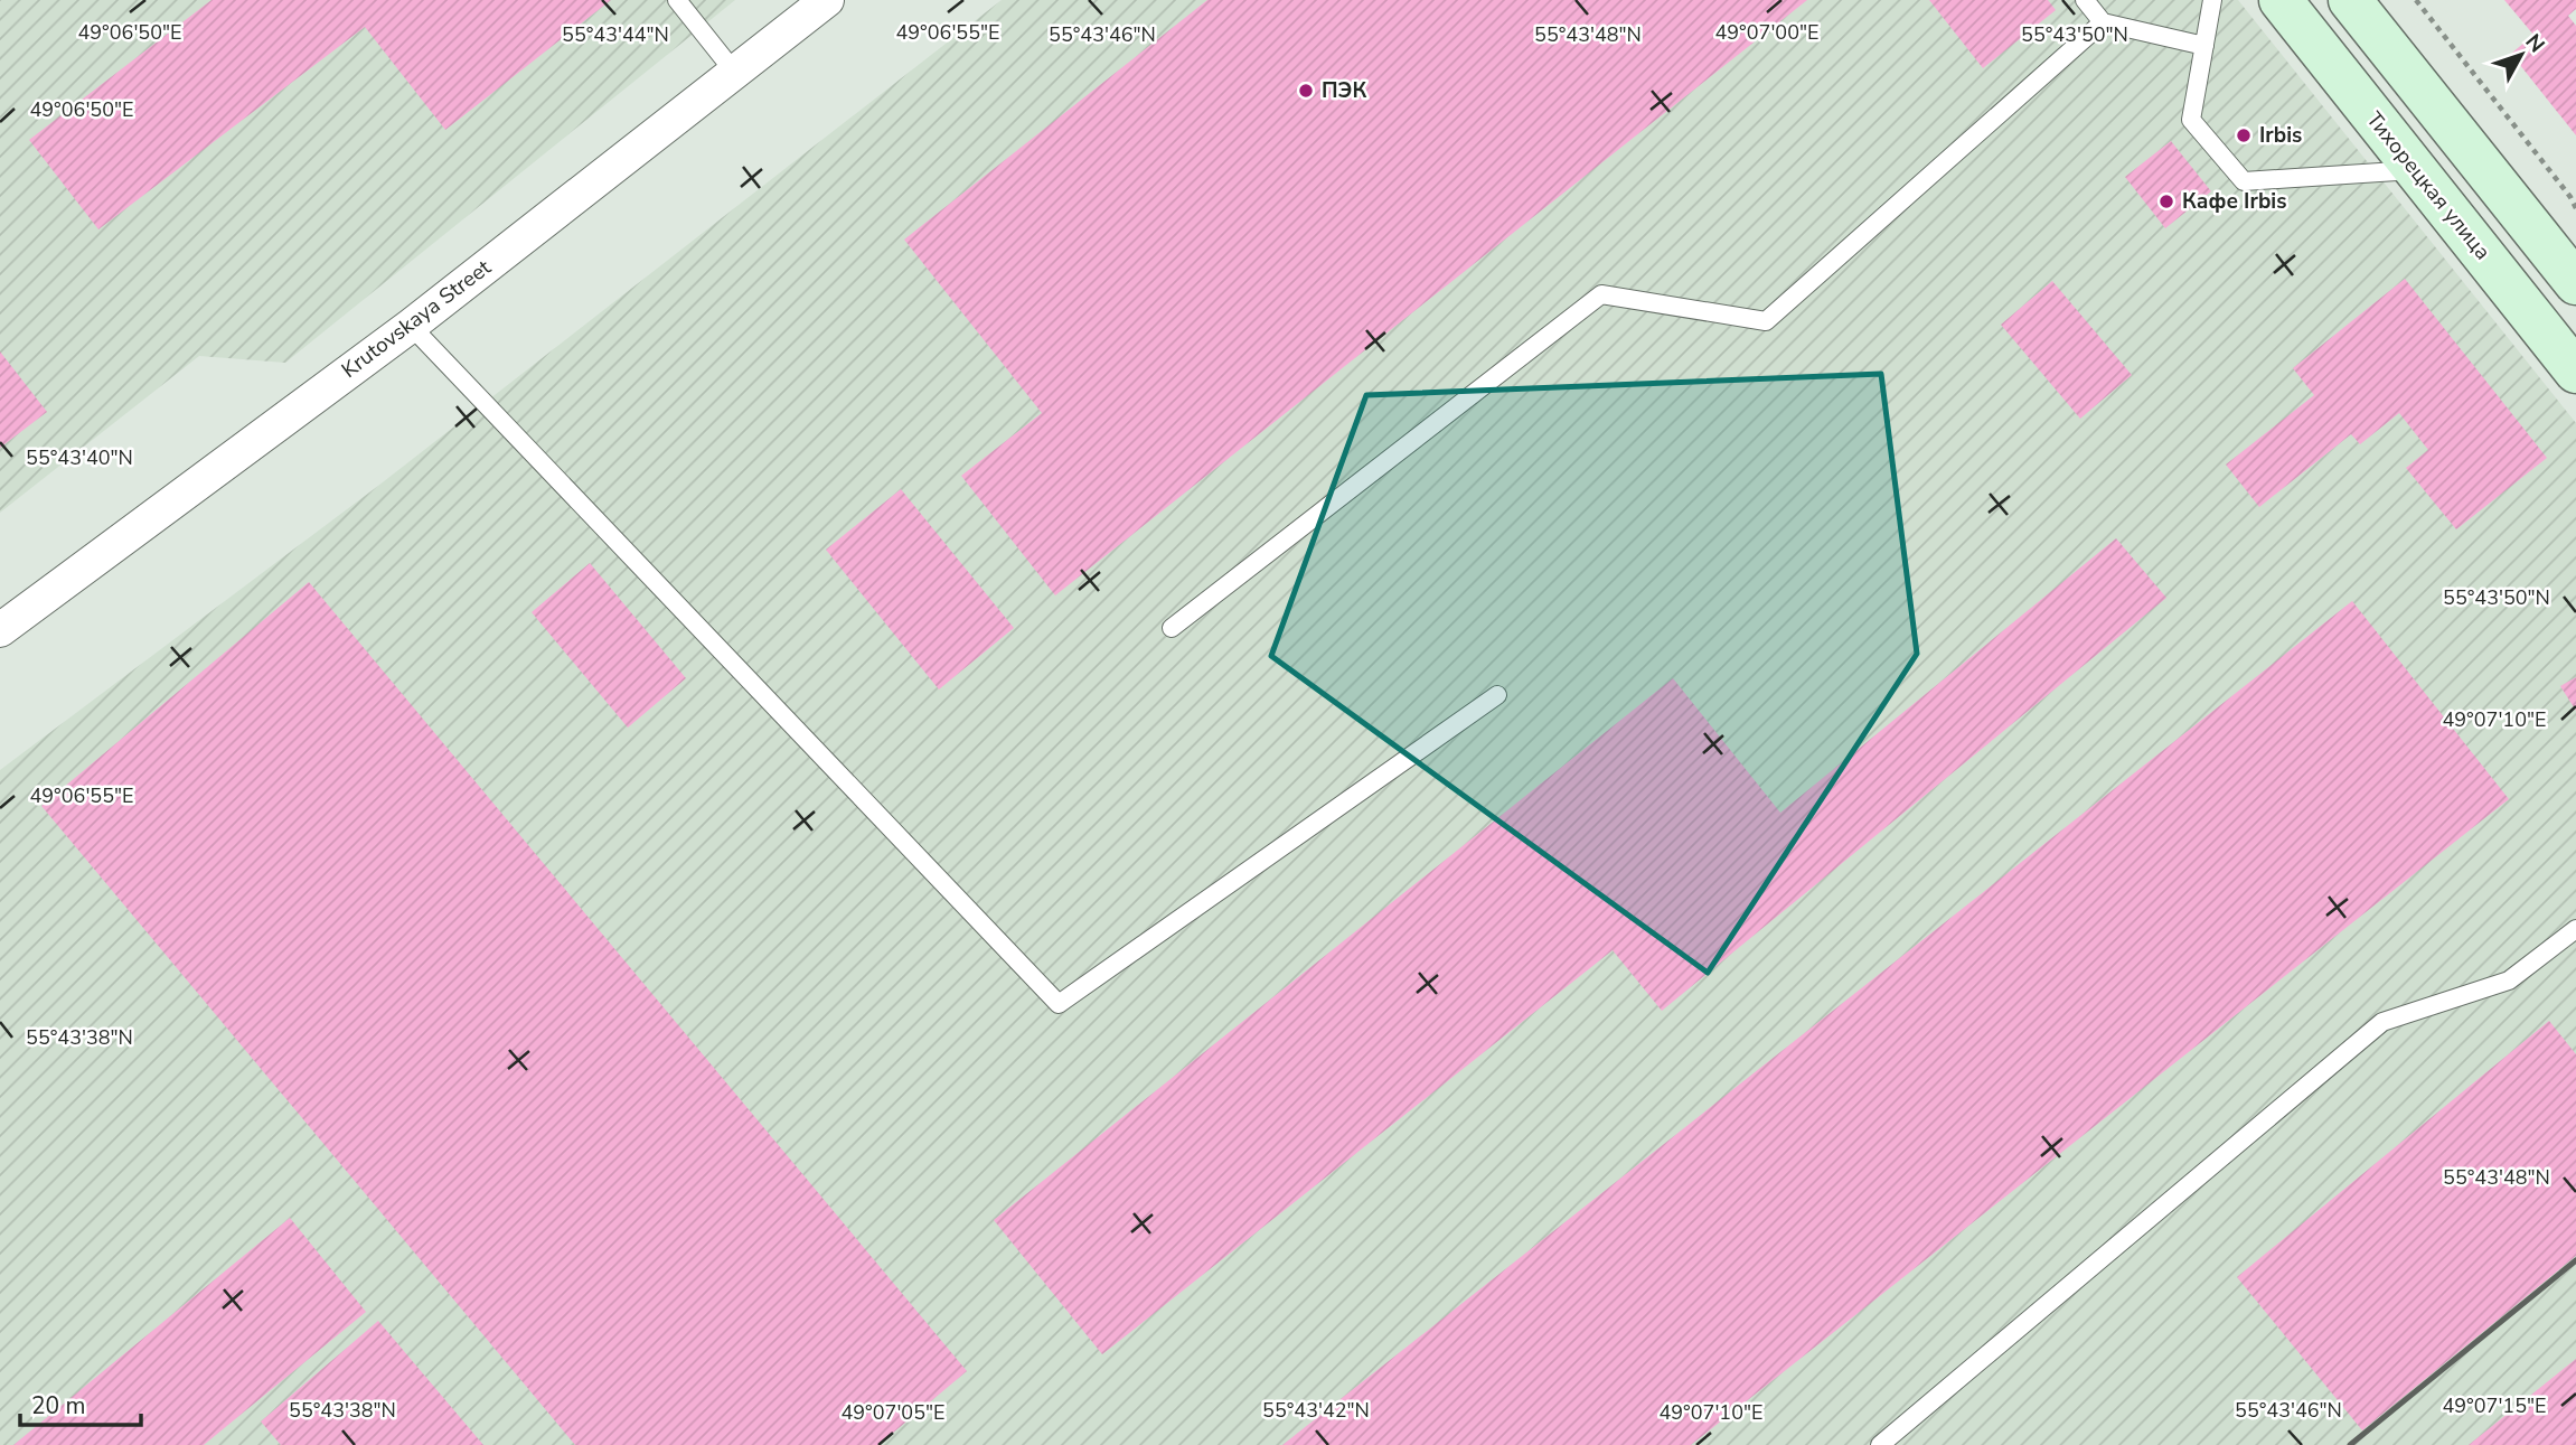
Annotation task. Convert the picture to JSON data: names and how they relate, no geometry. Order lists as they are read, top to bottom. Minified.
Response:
{"streets":{"main road":["Тихорецкая улица"],"street":["Krutovskaya Street"]},"places":["ПЭК","Irbis","Кафе Irbis"],"scale_bar":"20 m","north":"top right","coordinates":["49°06'55\"E","49°07'00\"E","49°06'50\"E","55°43'44\"N","55°43'46\"N","55°43'48\"N","55°43'50\"N","55°43'40\"N","49°07'10\"E","55°43'38\"N","49°07'15\"E","55°43'42\"N","49°07'05\"E"]}
